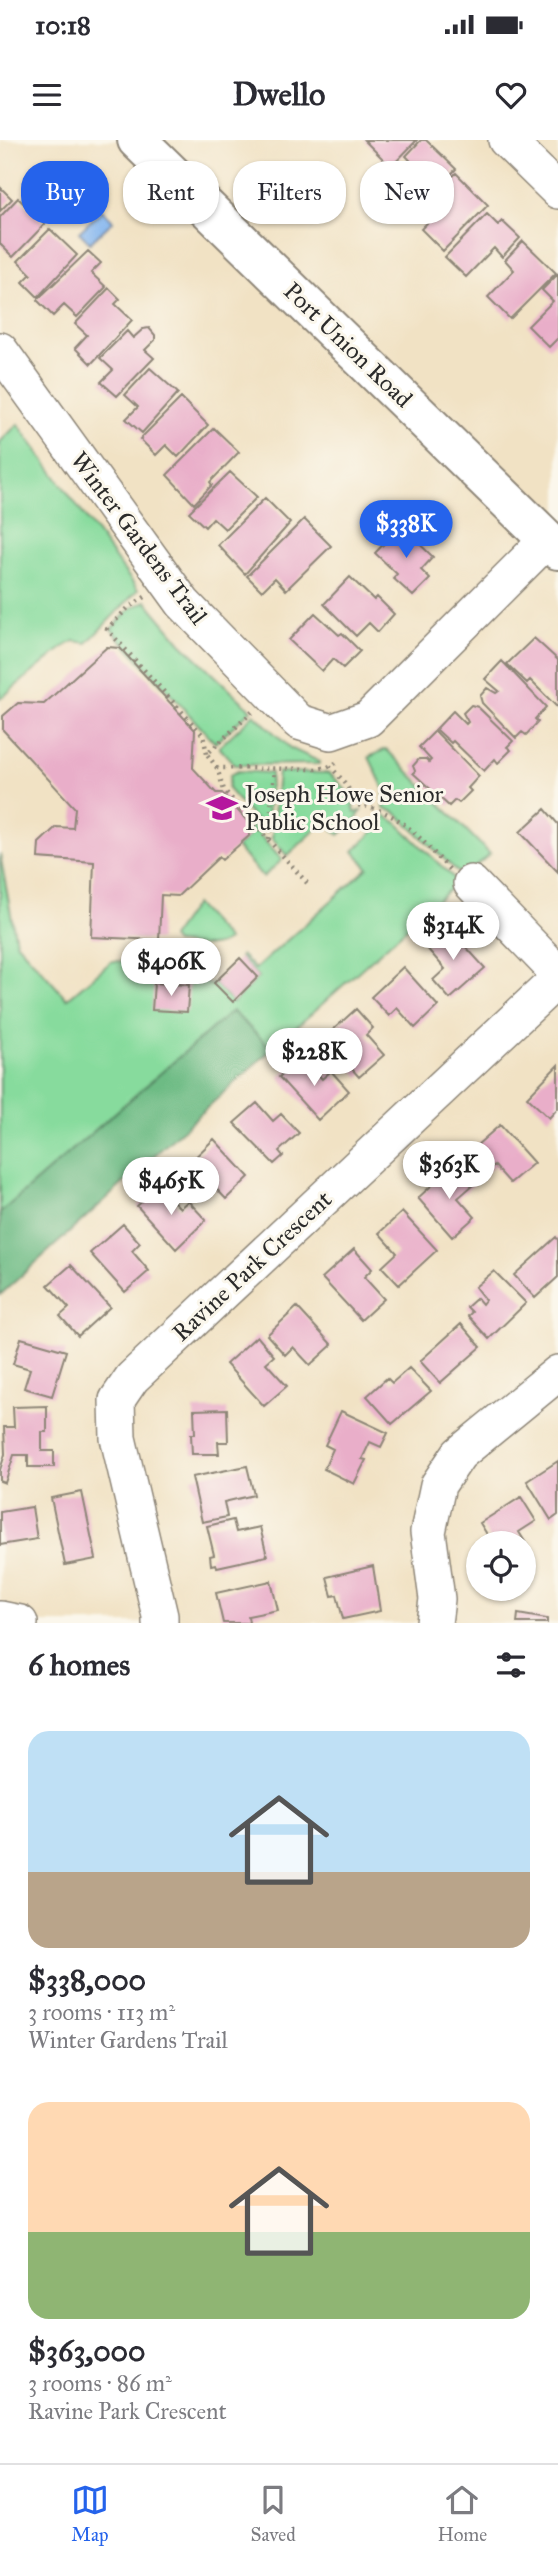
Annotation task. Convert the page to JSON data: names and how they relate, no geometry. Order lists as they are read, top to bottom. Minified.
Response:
{"streets":{"main road":["Port Union Road"],"street":["Winter Gardens Trail","Ravine Park Crescent"]},"crossings":[["Port Union Road","Winter Gardens Trail"]],"places":{"school or university":["Joseph Howe Senior Public School"]},"page":{"status":"10:18","header":"Dwello","chip":["Buy","Rent","Filters","New"],"price":["$338K","$314K","$406K","$228K","$363K","$465K"],"heading":"6 homes","list":[{"name":"$338,000","note":"3 rooms · 113 m² · Winter Gardens Trail"},{"name":"$363,000","note":"3 rooms · 86 m² · Ravine Park Crescent"}],"tabs":["Map","Saved","Home"]}}
